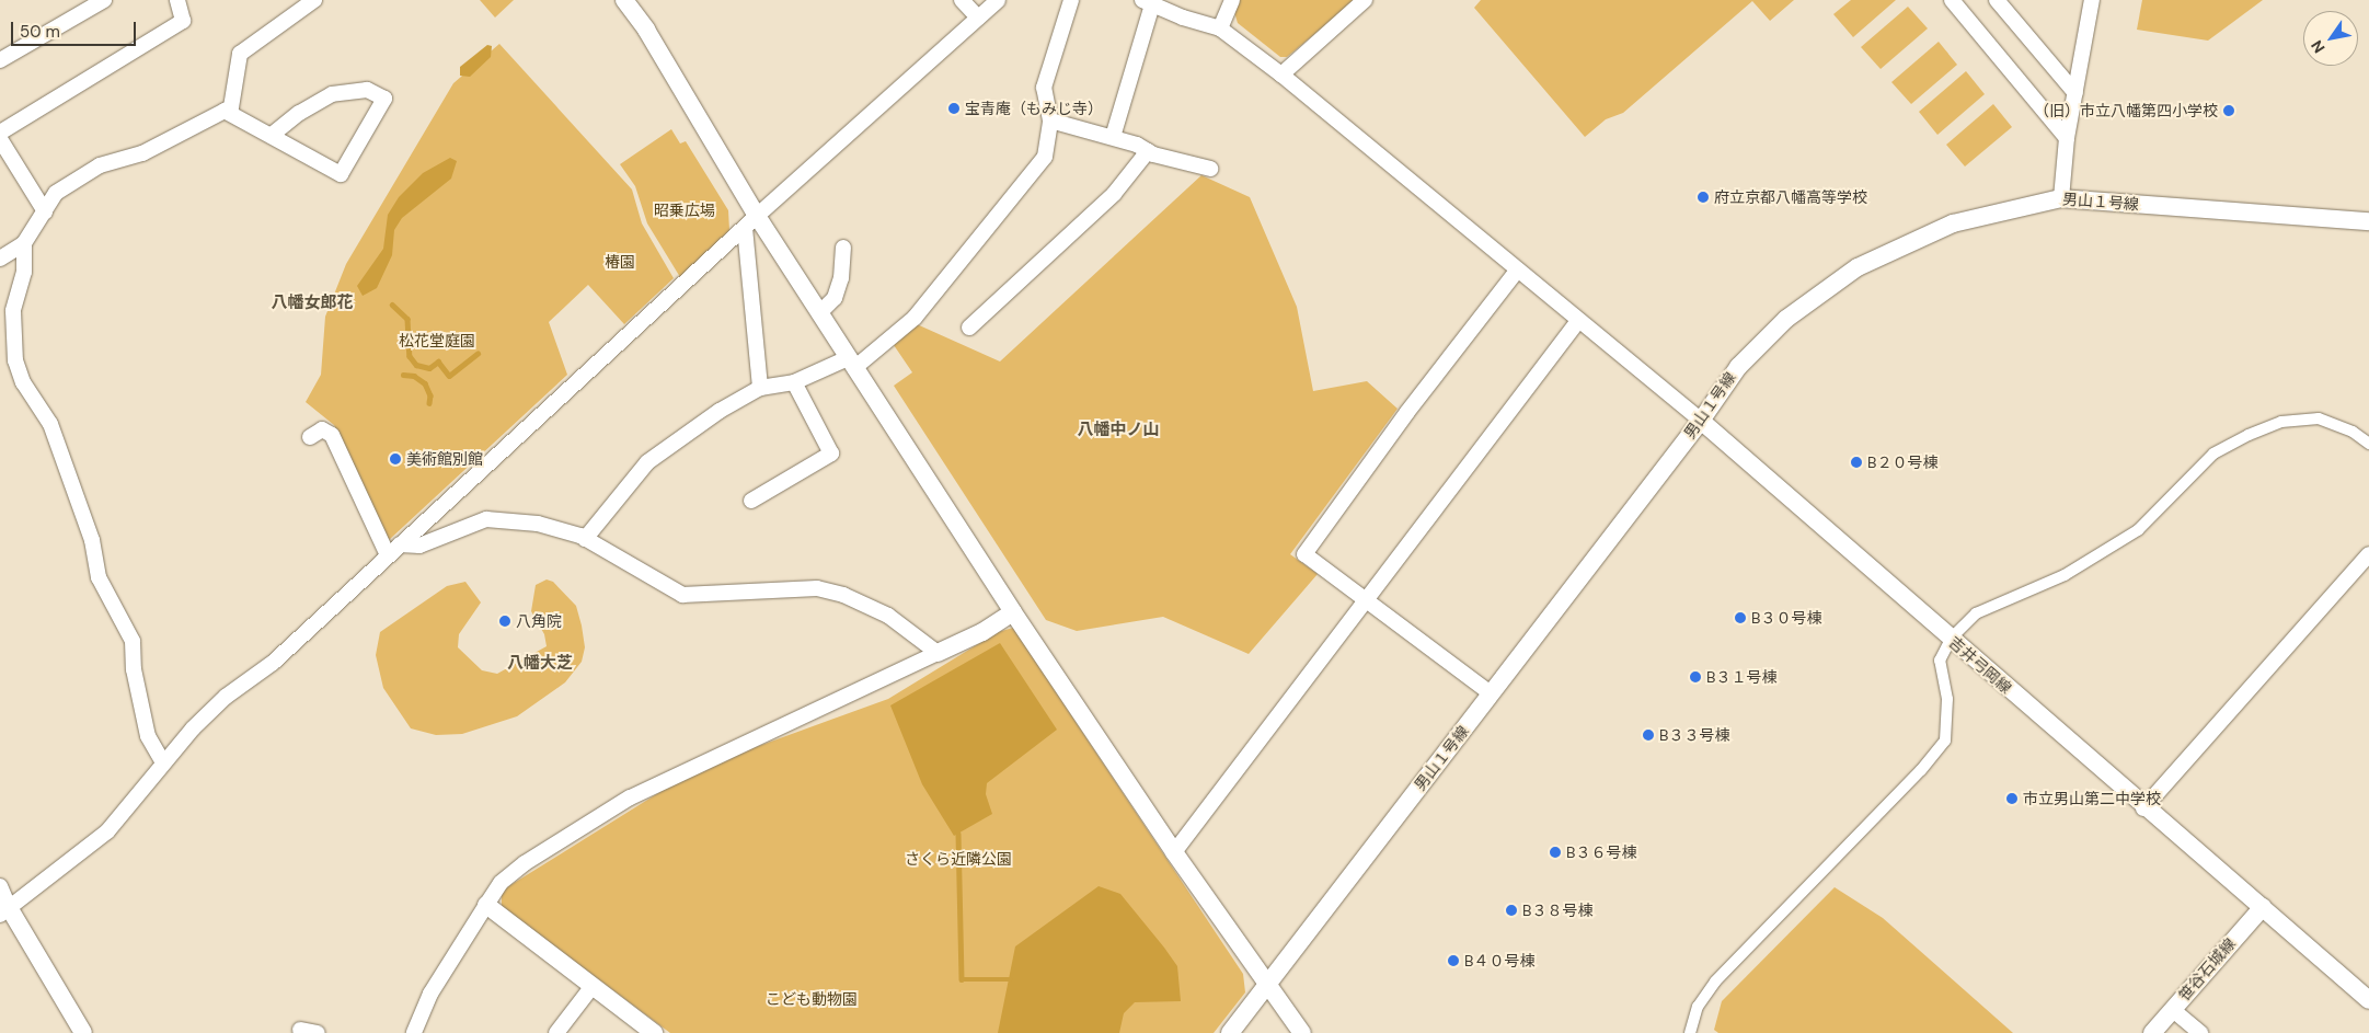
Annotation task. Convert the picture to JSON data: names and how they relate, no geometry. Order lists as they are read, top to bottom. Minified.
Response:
{"streets":{"street":["男山１号線","吉井弓岡線","笹谷石城線"]},"crossings":[["男山１号線","吉井弓岡線"],["吉井弓岡線","笹谷石城線"]],"districts":["八幡女郎花","八幡中ノ山","八幡大芝"],"parks":["昭乗広場","椿園","松花堂庭園","さくら近隣公園","こども動物園"],"places":["宝青庵（もみじ寺）","（旧）市立八幡第四小学校","府立京都八幡高等学校","美術館別館","B２０号棟","B３０号棟","八角院","B３１号棟","B３３号棟","市立男山第二中学校","B３６号棟","B３８号棟","B４０号棟"],"scale_bar":"50 m","north":"bottom left"}
